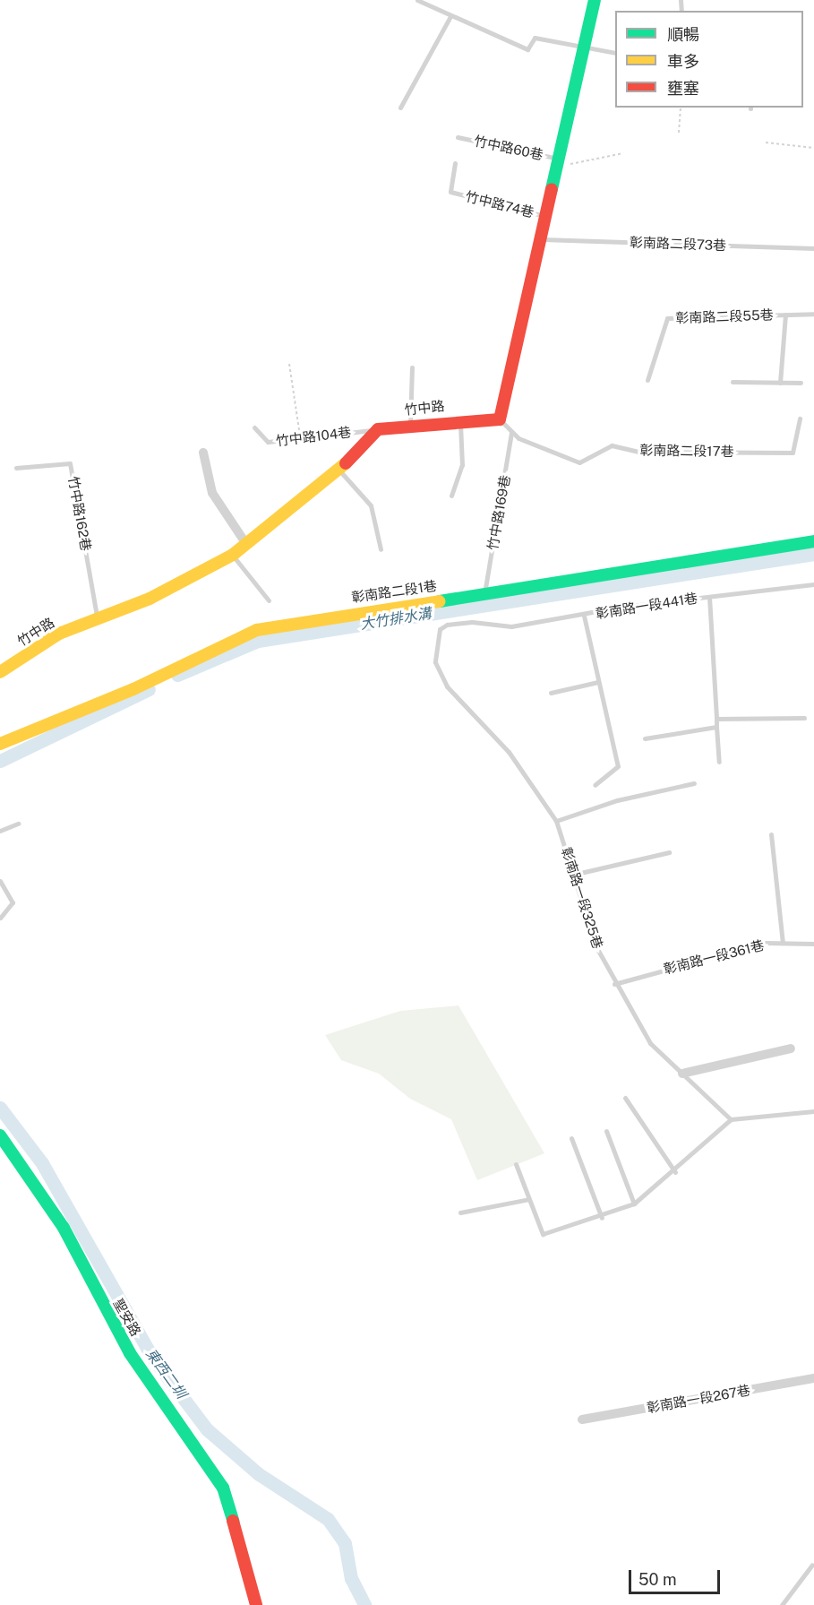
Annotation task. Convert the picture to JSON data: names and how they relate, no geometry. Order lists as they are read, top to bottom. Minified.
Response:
{"streets":{"street":["竹中路","彰南路二段1巷","聖安路","彰南路一段267巷"],"lane":["竹中路60巷","竹中路74巷","彰南路二段73巷","彰南路二段55巷","竹中路104巷","彰南路二段17巷","竹中路169巷","竹中路162巷","彰南路一段441巷","彰南路一段325巷","彰南路一段361巷"]},"crossings":[["竹中路","竹中路104巷"],["竹中路","彰南路二段17巷"],["竹中路","竹中路162巷"],["彰南路二段17巷","竹中路169巷"],["竹中路169巷","彰南路二段1巷"],["彰南路一段441巷","彰南路一段325巷"],["彰南路一段325巷","彰南路一段361巷"]],"water":["大竹排水溝","東西二圳"],"legend":["順暢","車多","壅塞"],"scale_bar":"50 m"}
